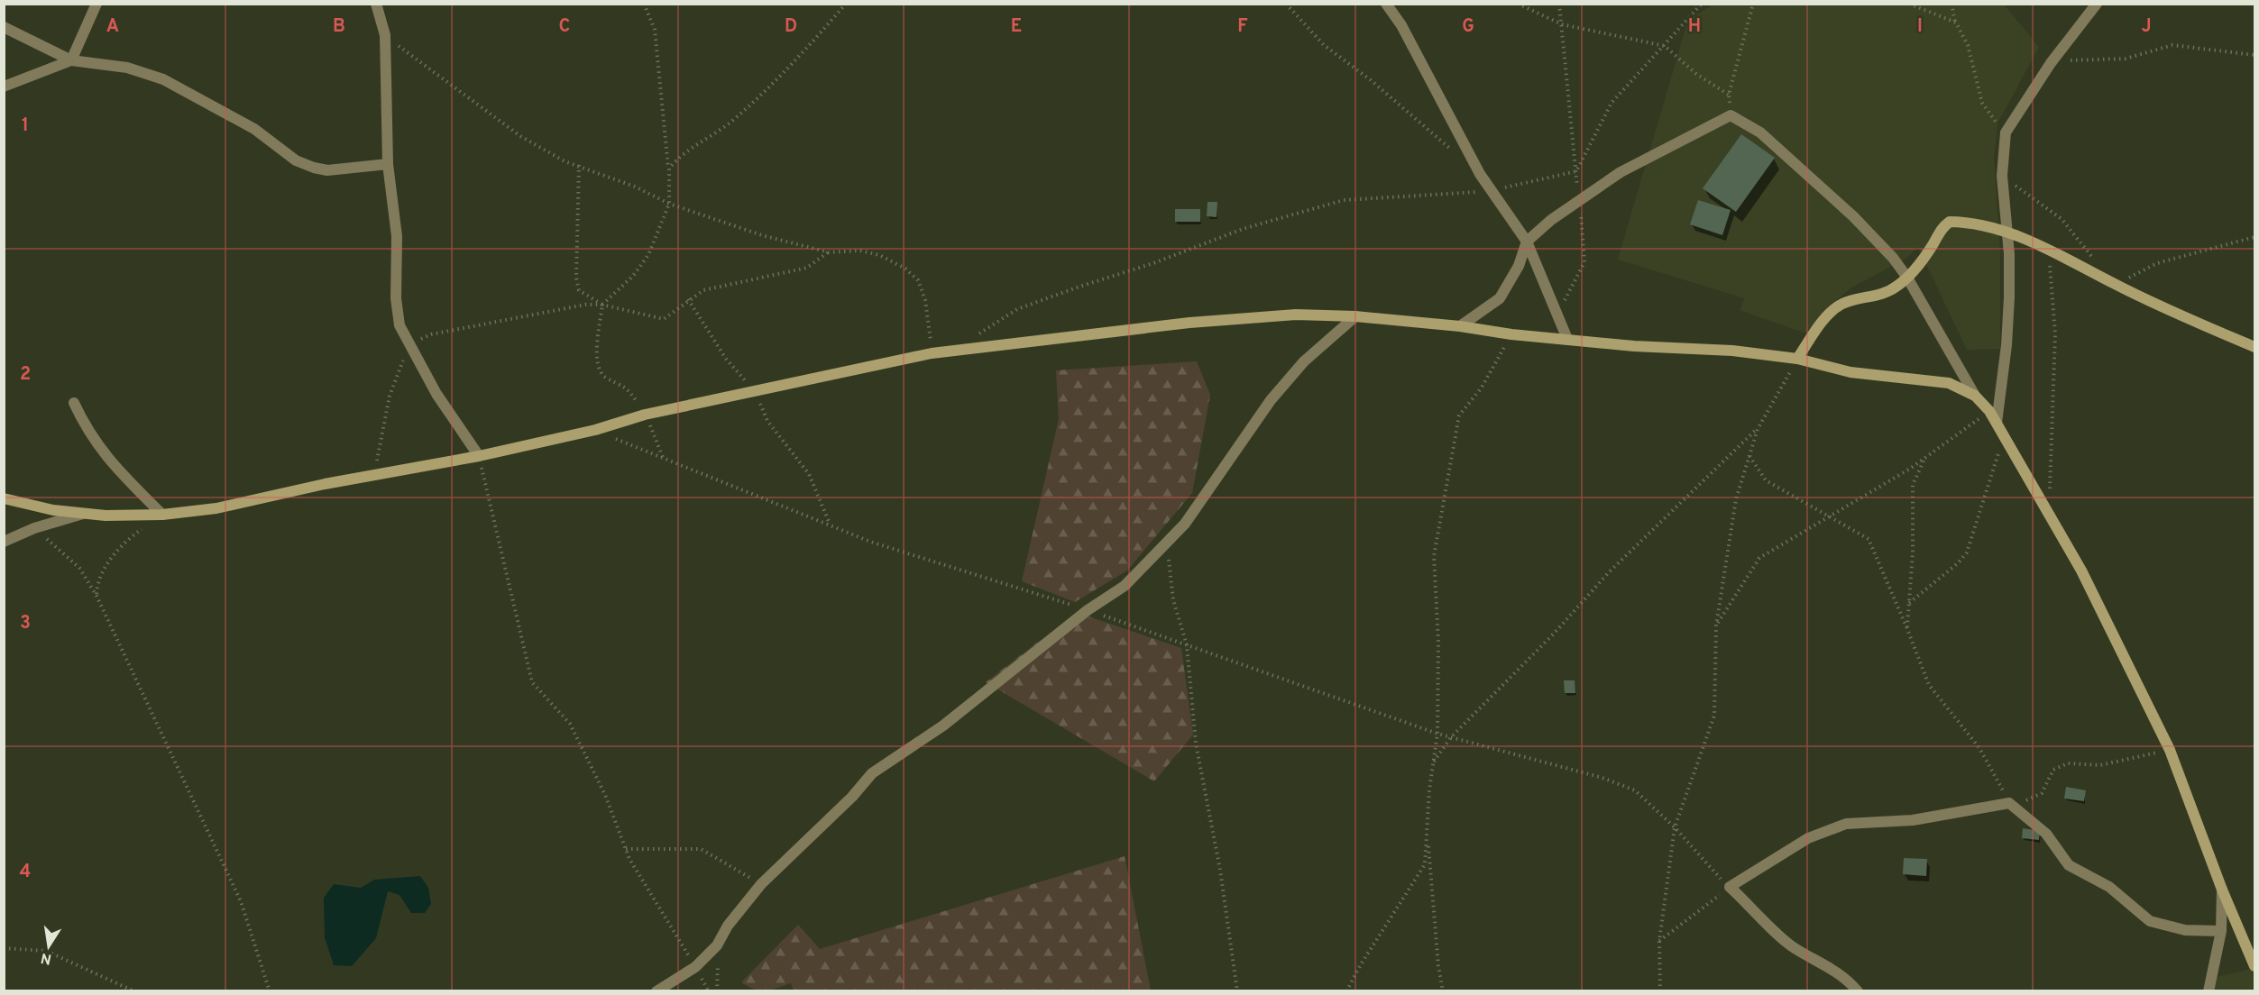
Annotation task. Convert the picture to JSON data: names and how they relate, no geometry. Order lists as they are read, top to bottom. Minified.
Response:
{"north":"bottom","grid":{"columns":["A","B","C","D","E","F","G","H","I","J"],"rows":["1","2","3","4"]}}
